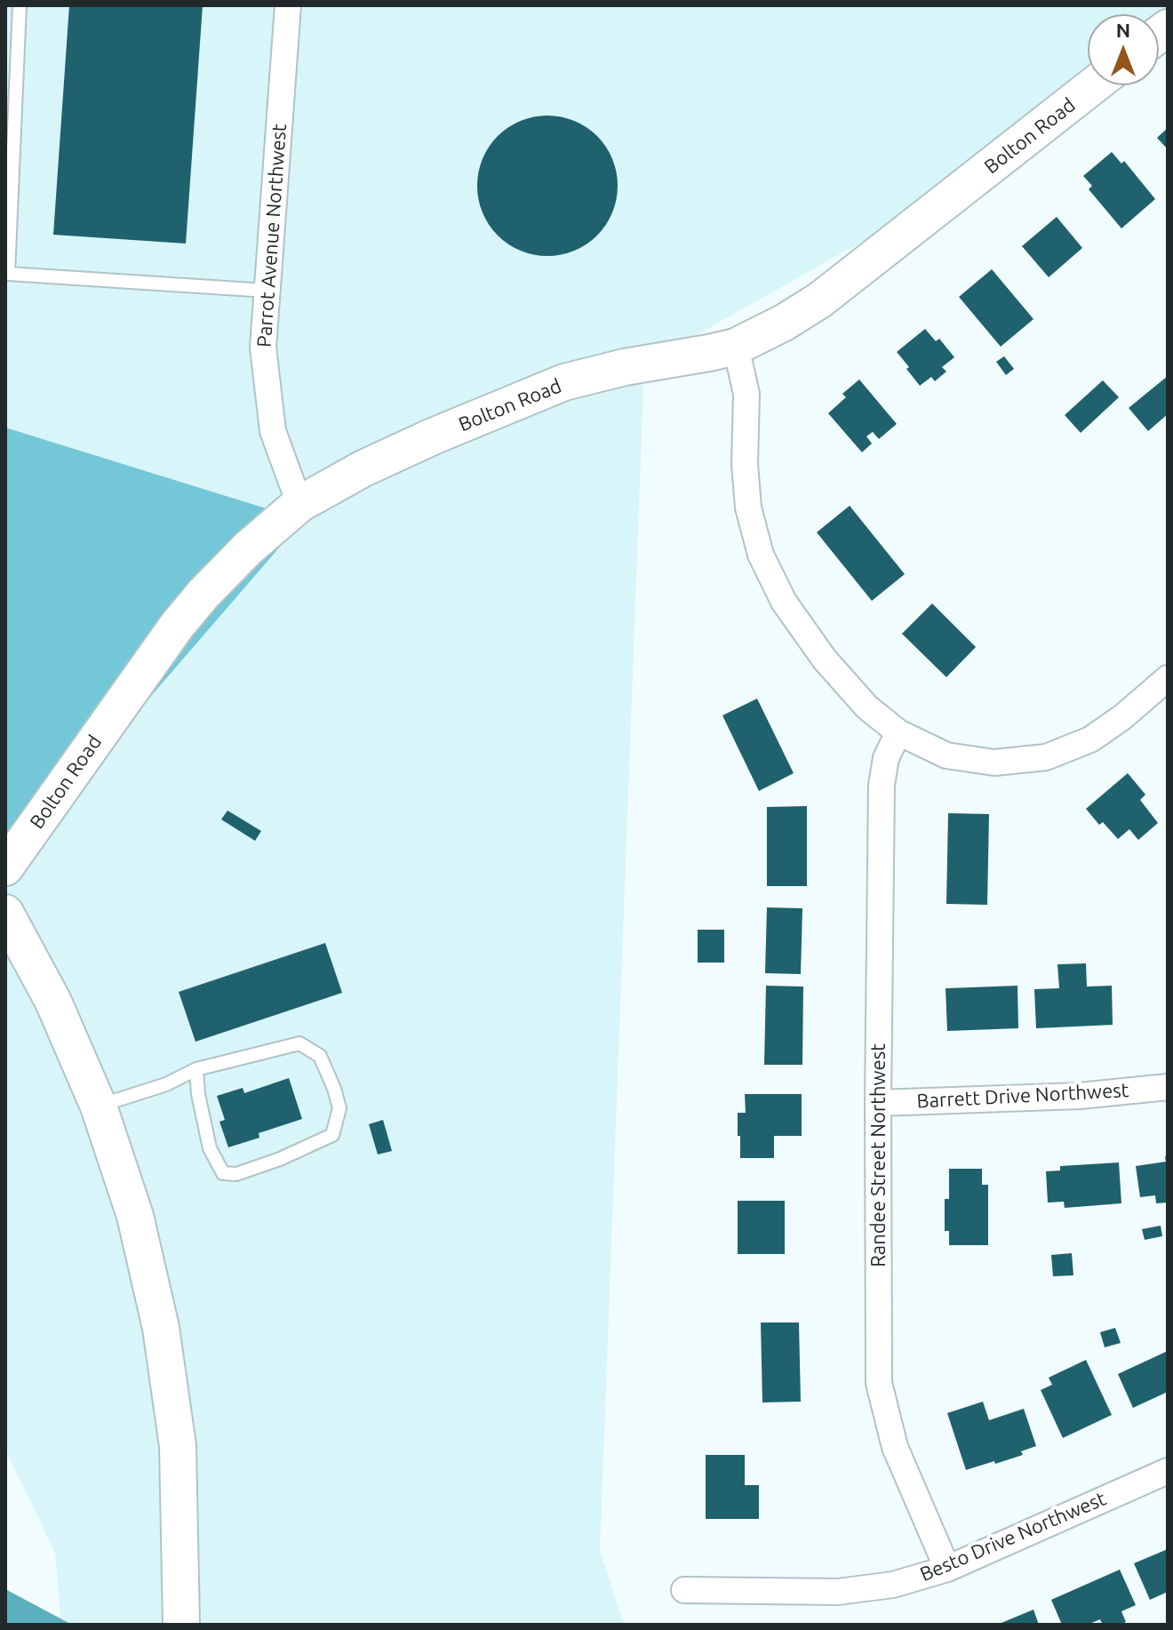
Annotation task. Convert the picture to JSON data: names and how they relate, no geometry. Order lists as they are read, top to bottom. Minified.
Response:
{"streets":{"main road":["Bolton Road"],"street":["Parrot Avenue Northwest","Barrett Drive Northwest","Randee Street Northwest","Besto Drive Northwest"]},"crossings":[["Bolton Road","Parrot Avenue Northwest"],["Barrett Drive Northwest","Randee Street Northwest"],["Randee Street Northwest","Besto Drive Northwest"]],"north":"top"}
